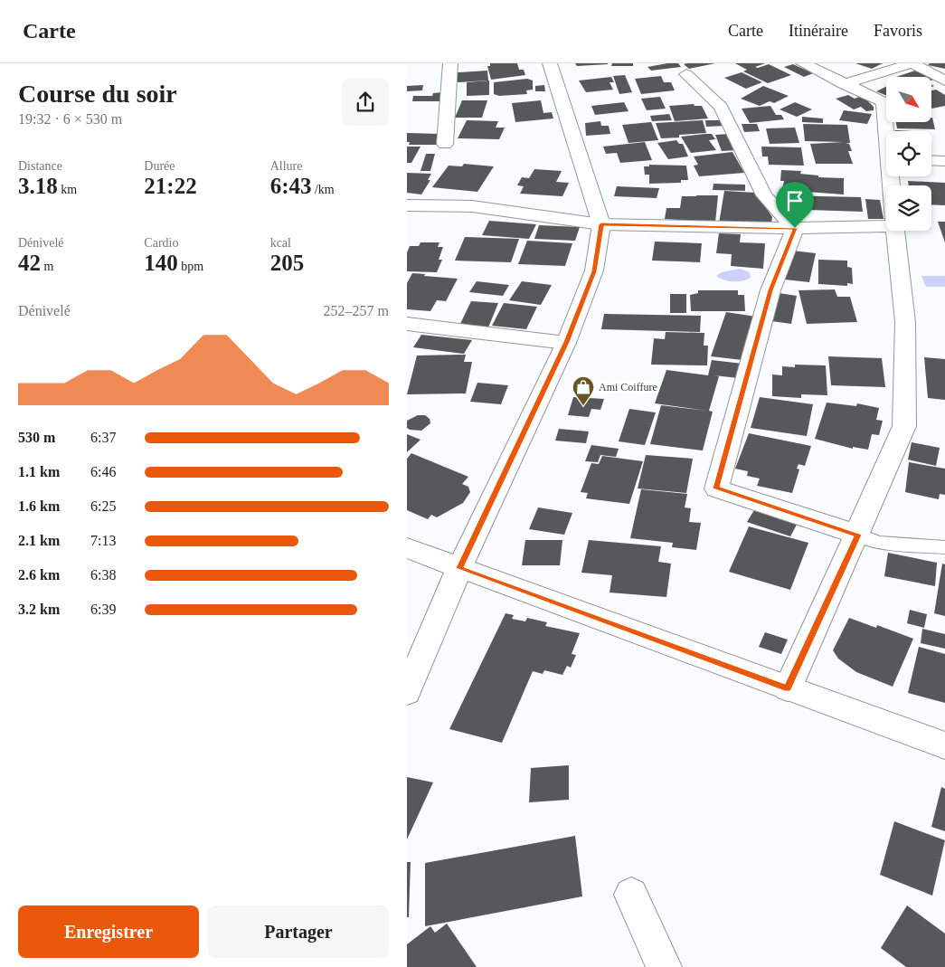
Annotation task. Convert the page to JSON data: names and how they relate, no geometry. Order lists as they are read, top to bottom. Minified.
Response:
{"places":{"shop":["Ami Coiffure"]},"north":"bottom right","page":{"header":"Carte","nav":["Carte","Itinéraire","Favoris"],"heading":["Course du soir","19:32 · 6 × 530 m"],"stats":[["Distance","3.18 km"],["Durée","21:22"],["Allure","6:43 /km"],["Dénivelé","42 m"],["Cardio","140 bpm"],["kcal","205"]],"chart":["Dénivelé","252–257 m"],"list":[{"name":"530 m","note":"6:37"},{"name":"1.1 km","note":"6:46"},{"name":"1.6 km","note":"6:25"},{"name":"2.1 km","note":"7:13"},{"name":"2.6 km","note":"6:38"},{"name":"3.2 km","note":"6:39"}],"buttons":["Enregistrer","Partager"]}}
